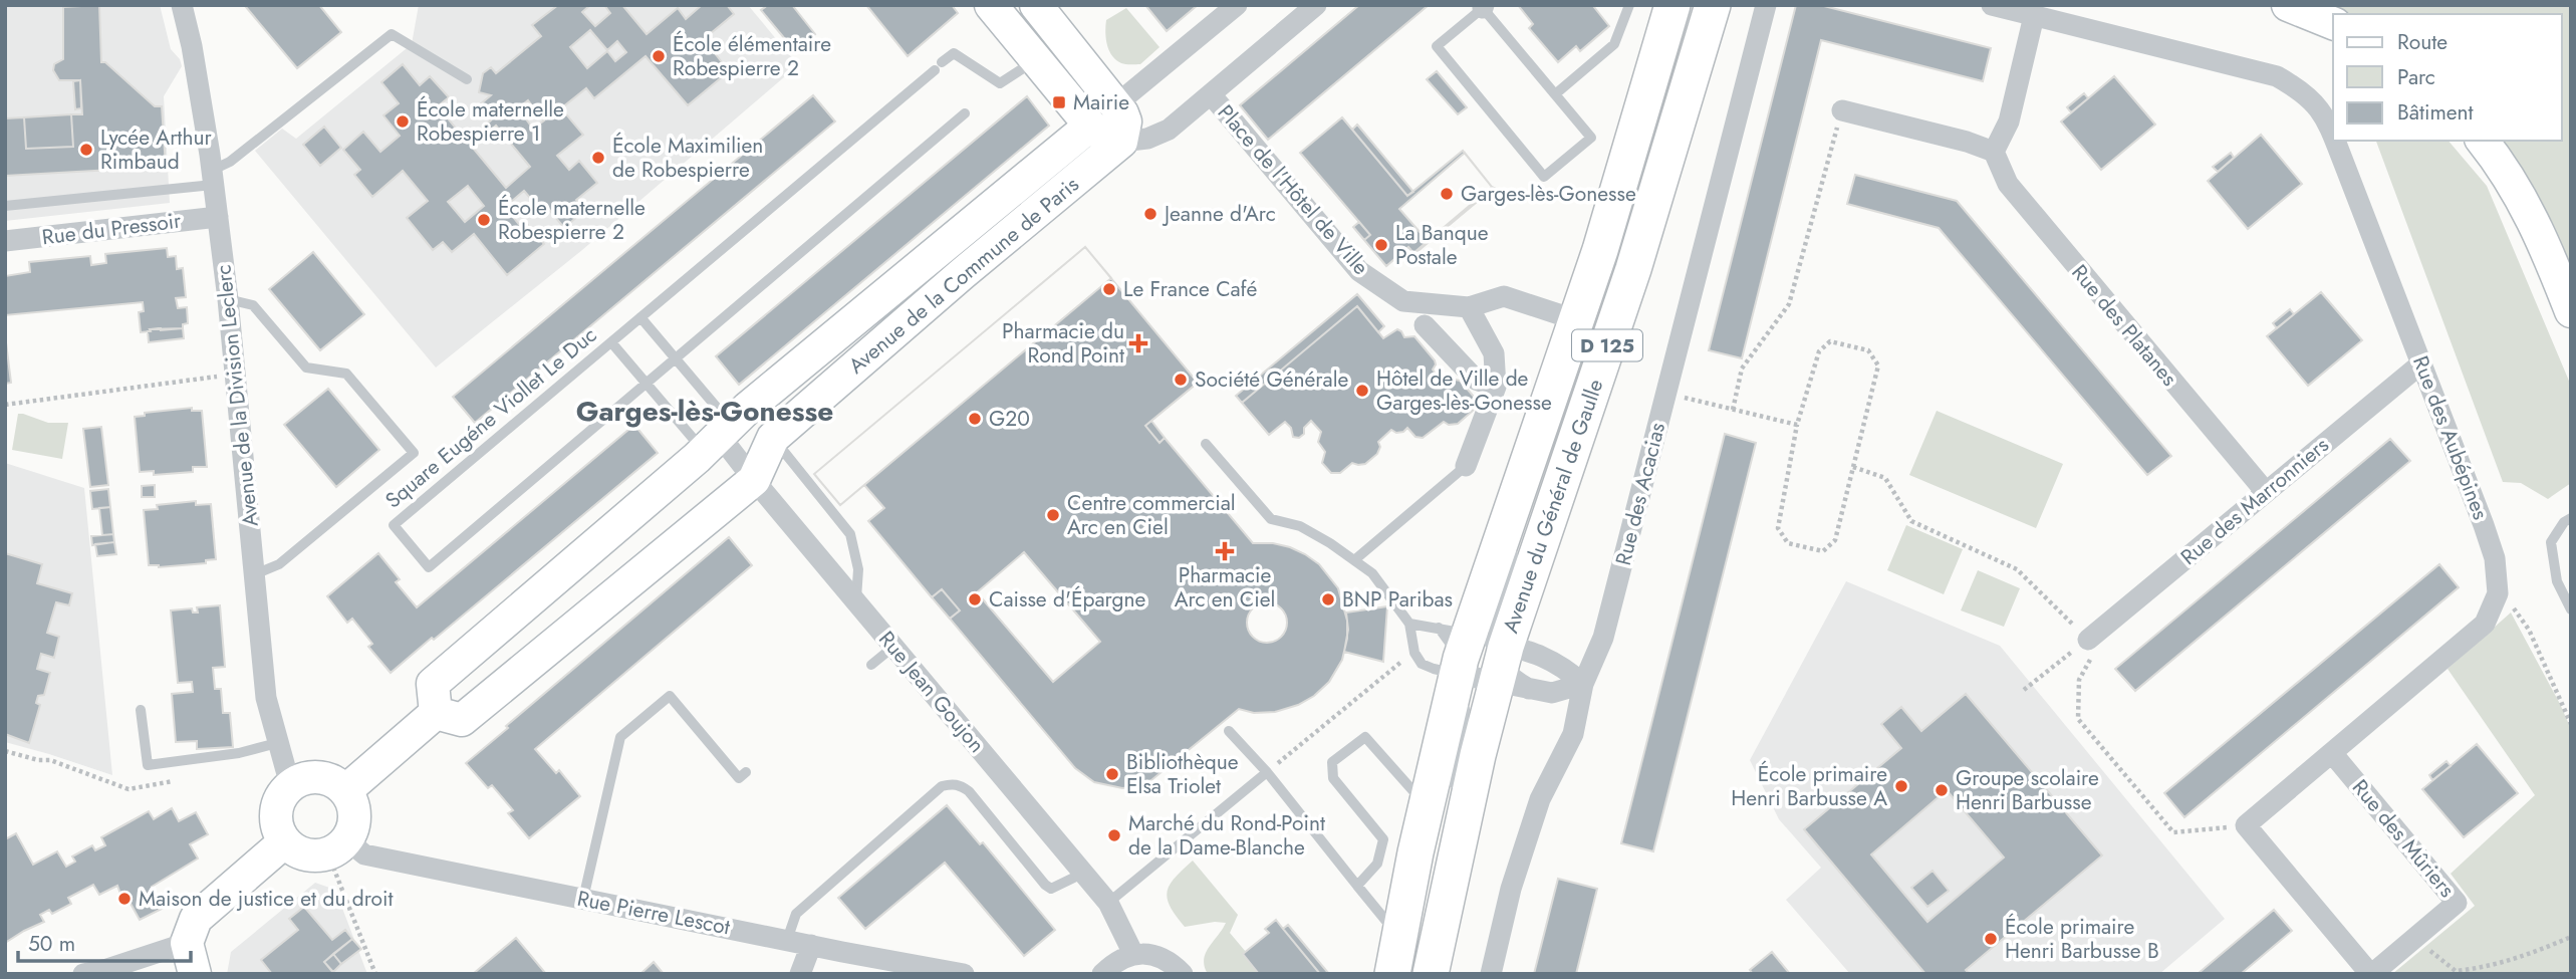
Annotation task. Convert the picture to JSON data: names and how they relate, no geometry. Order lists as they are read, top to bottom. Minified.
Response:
{"streets":{"main road":["D 125","Avenue du Général de Gaulle"],"street":["Place de l'Hôtel de Ville","Rue du Pressoir","Avenue de la Commune de Paris","Rue des Platanes","Avenue de la Division Leclerc","Rue des Aubépines","Rue des Acacias","Rue des Marronniers","Rue Jean Goujon","Rue des Mûriers","Rue Pierre Lescot"],"lane":["Square Eugéne Viollet Le Duc"]},"crossings":[["Place de l'Hôtel de Ville","Avenue de la Commune de Paris"],["Rue du Pressoir","Avenue de la Division Leclerc"],["Avenue de la Commune de Paris","Rue Jean Goujon"],["Rue des Platanes","Rue des Marronniers"],["Avenue de la Division Leclerc","Rue Pierre Lescot"],["Rue des Aubépines","Rue des Marronniers"]],"districts":["Garges-lès-Gonesse"],"places":{"other":["École élémentaire Robespierre 2","École maternelle Robespierre 1","Lycée Arthur Rimbaud","École Maximilien de Robespierre","Garges-lès-Gonesse","Jeanne d'Arc","École maternelle Robespierre 2","La Banque Postale","Le France Café","Société Générale","Hôtel de Ville de Garges-lès-Gonesse","G20","Centre commercial Arc en Ciel","Caisse d'Épargne","BNP Paribas","Bibliothèque Elsa Triolet","École primaire Henri Barbusse A","Groupe scolaire Henri Barbusse","Marché du Rond-Point de la Dame-Blanche","Maison de justice et du droit","École primaire Henri Barbusse B"],"transit":["Mairie"],"health":["Pharmacie du Rond Point","Pharmacie Arc en Ciel"]},"legend":["Route","Parc","Bâtiment"],"scale_bar":"50 m"}
